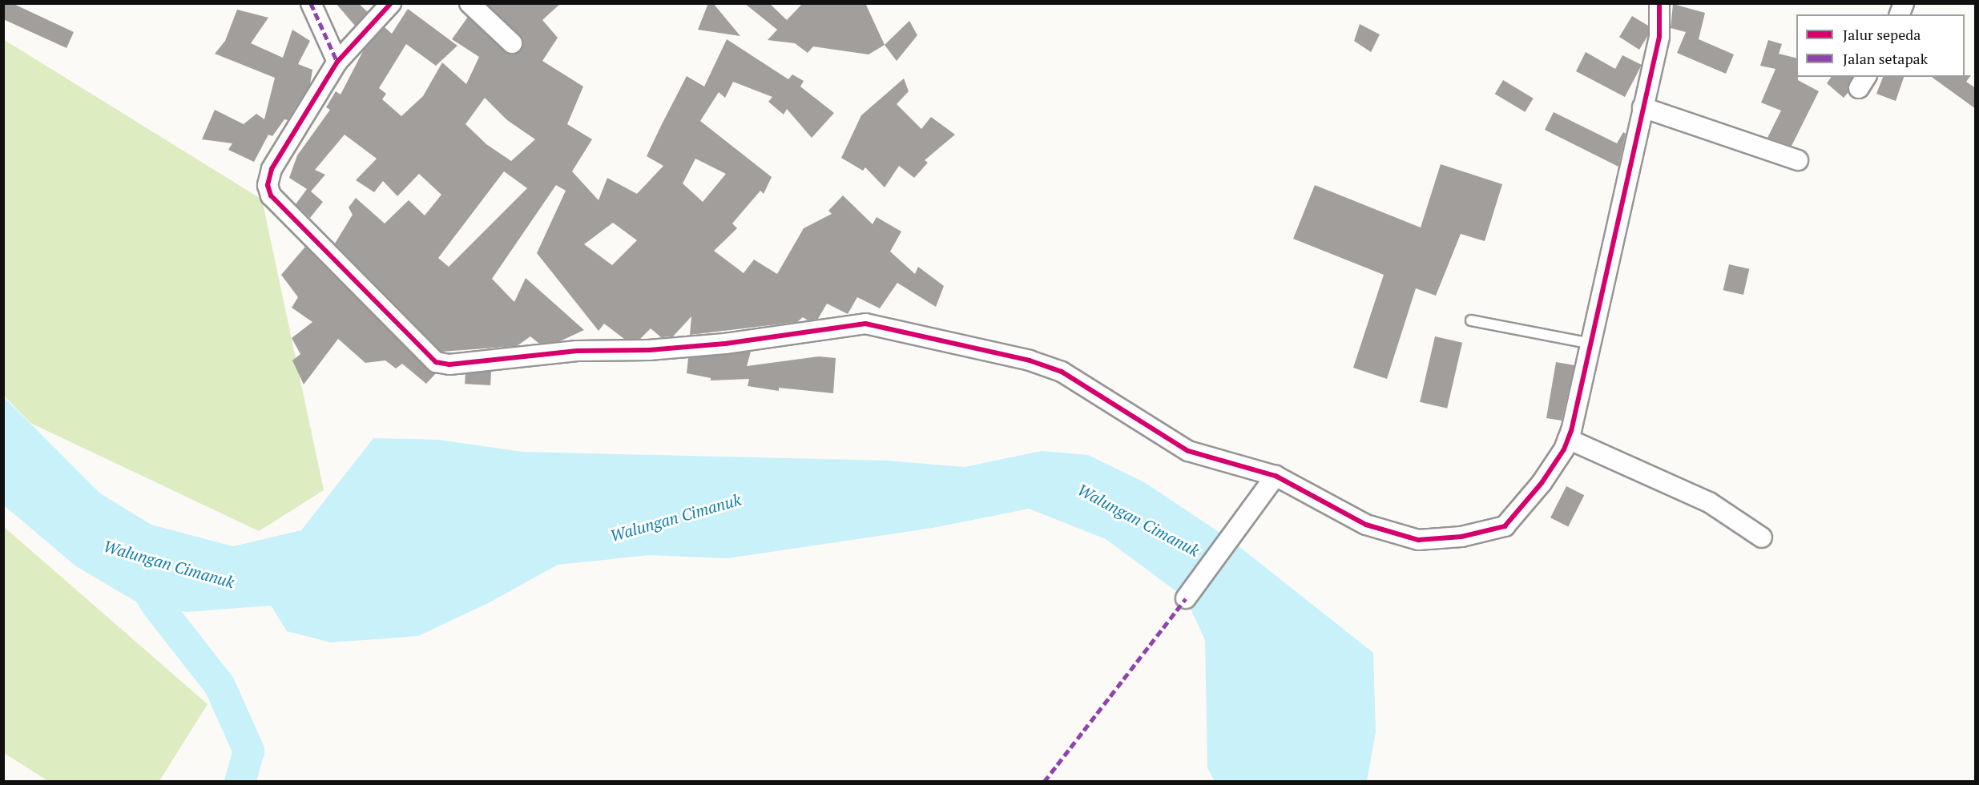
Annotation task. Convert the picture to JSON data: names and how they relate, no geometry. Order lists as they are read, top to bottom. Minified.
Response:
{"water":["Walungan Cimanuk"],"legend":["Jalur sepeda","Jalan setapak"]}
